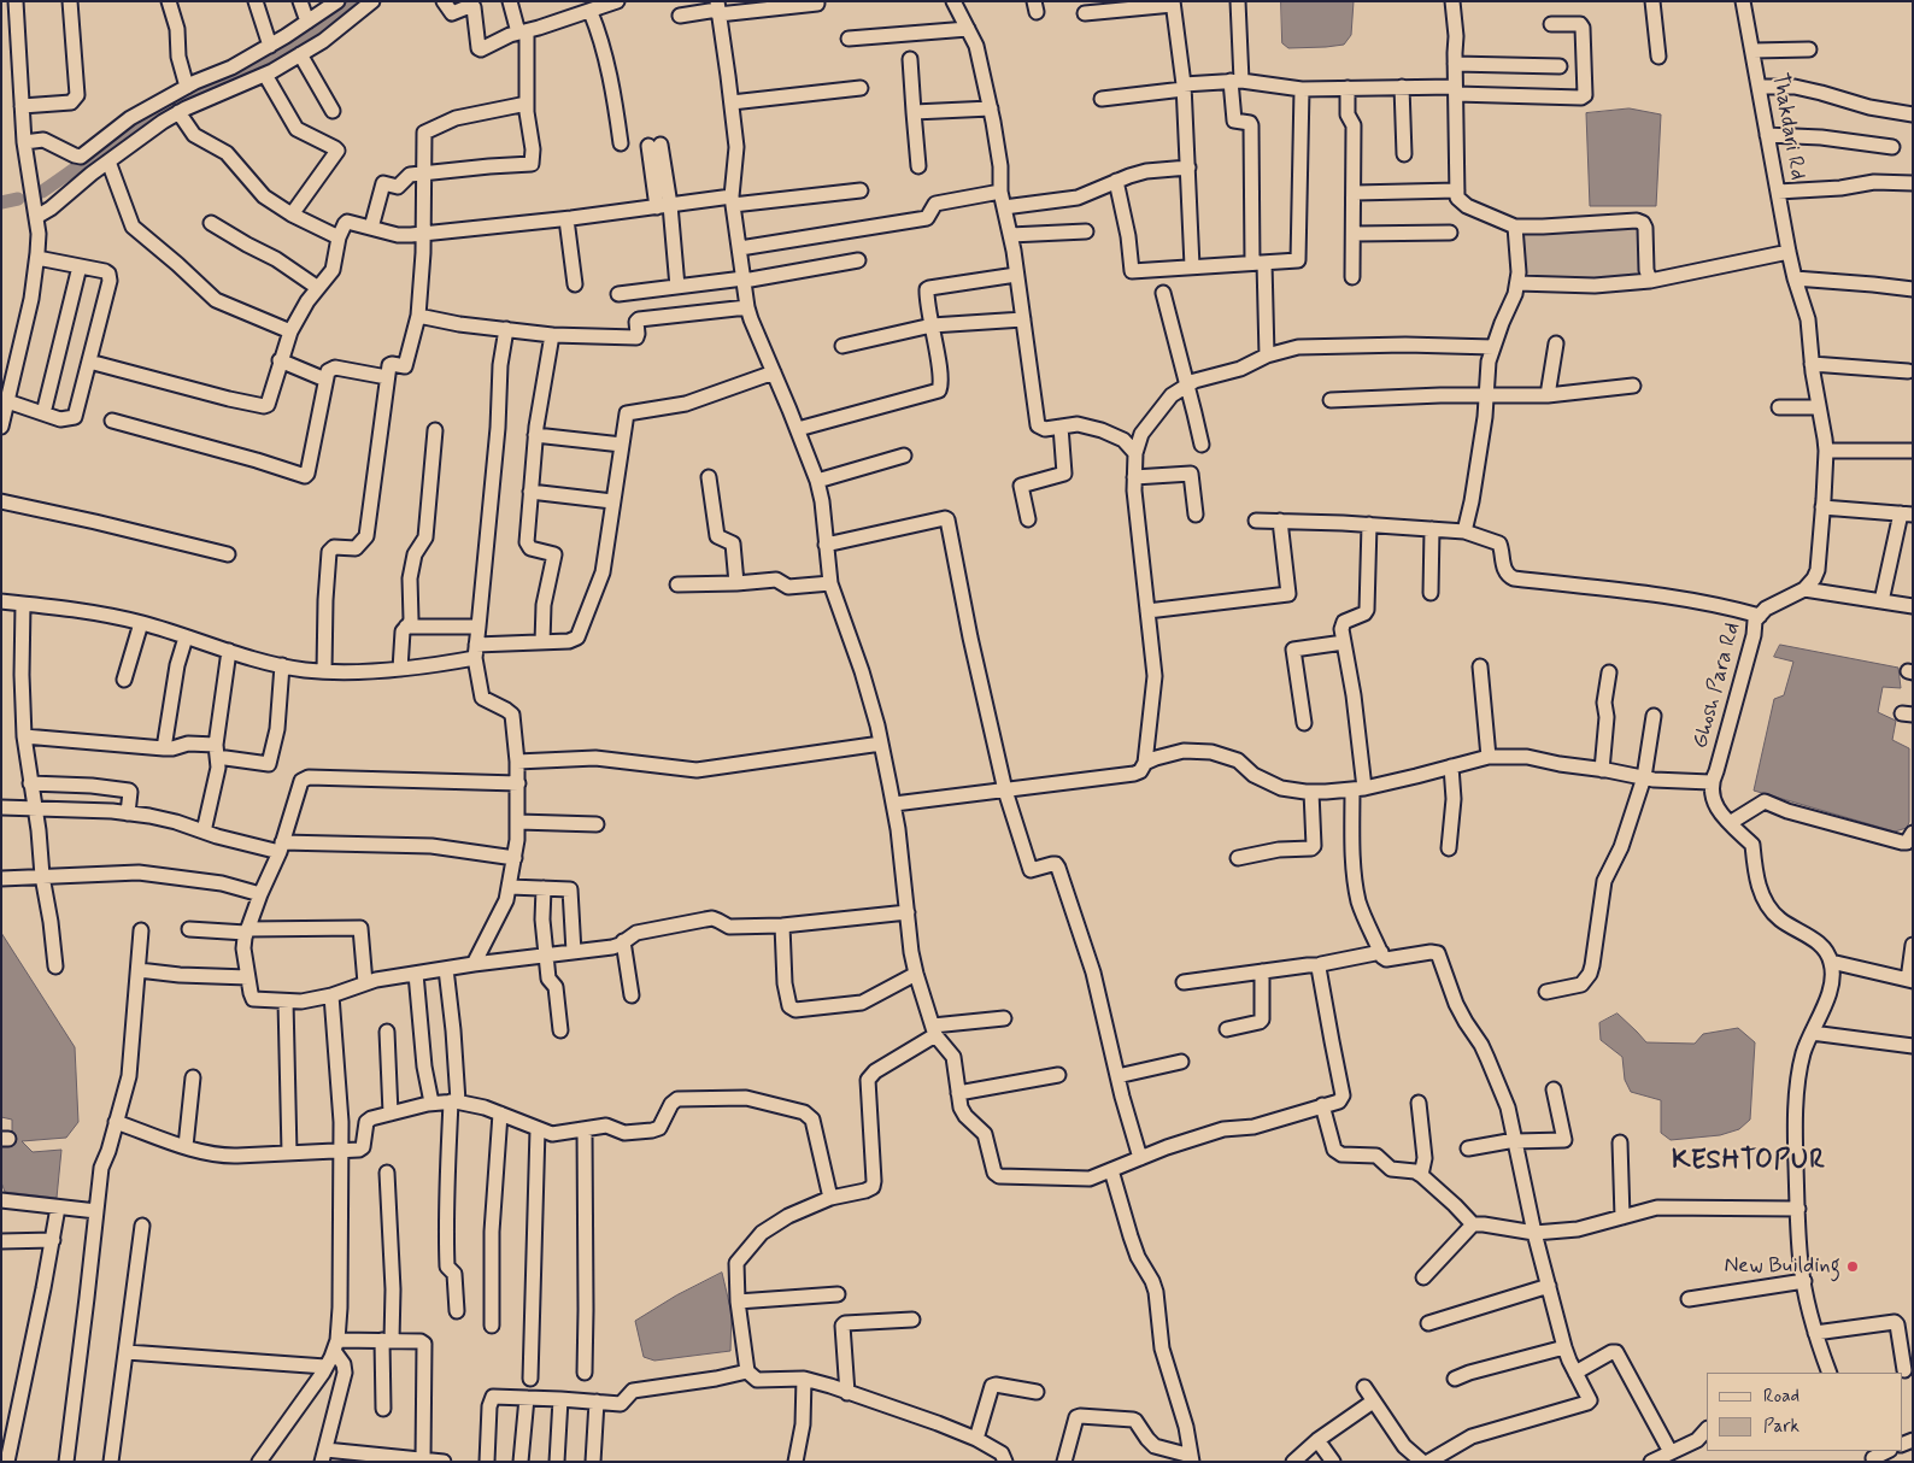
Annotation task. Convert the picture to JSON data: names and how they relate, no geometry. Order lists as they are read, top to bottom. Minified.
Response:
{"streets":{"street":["Thakdari Rd","Ghosh Para Rd"]},"districts":["KESHTOPUR"],"places":["New Building"],"legend":["Road","Park"]}
